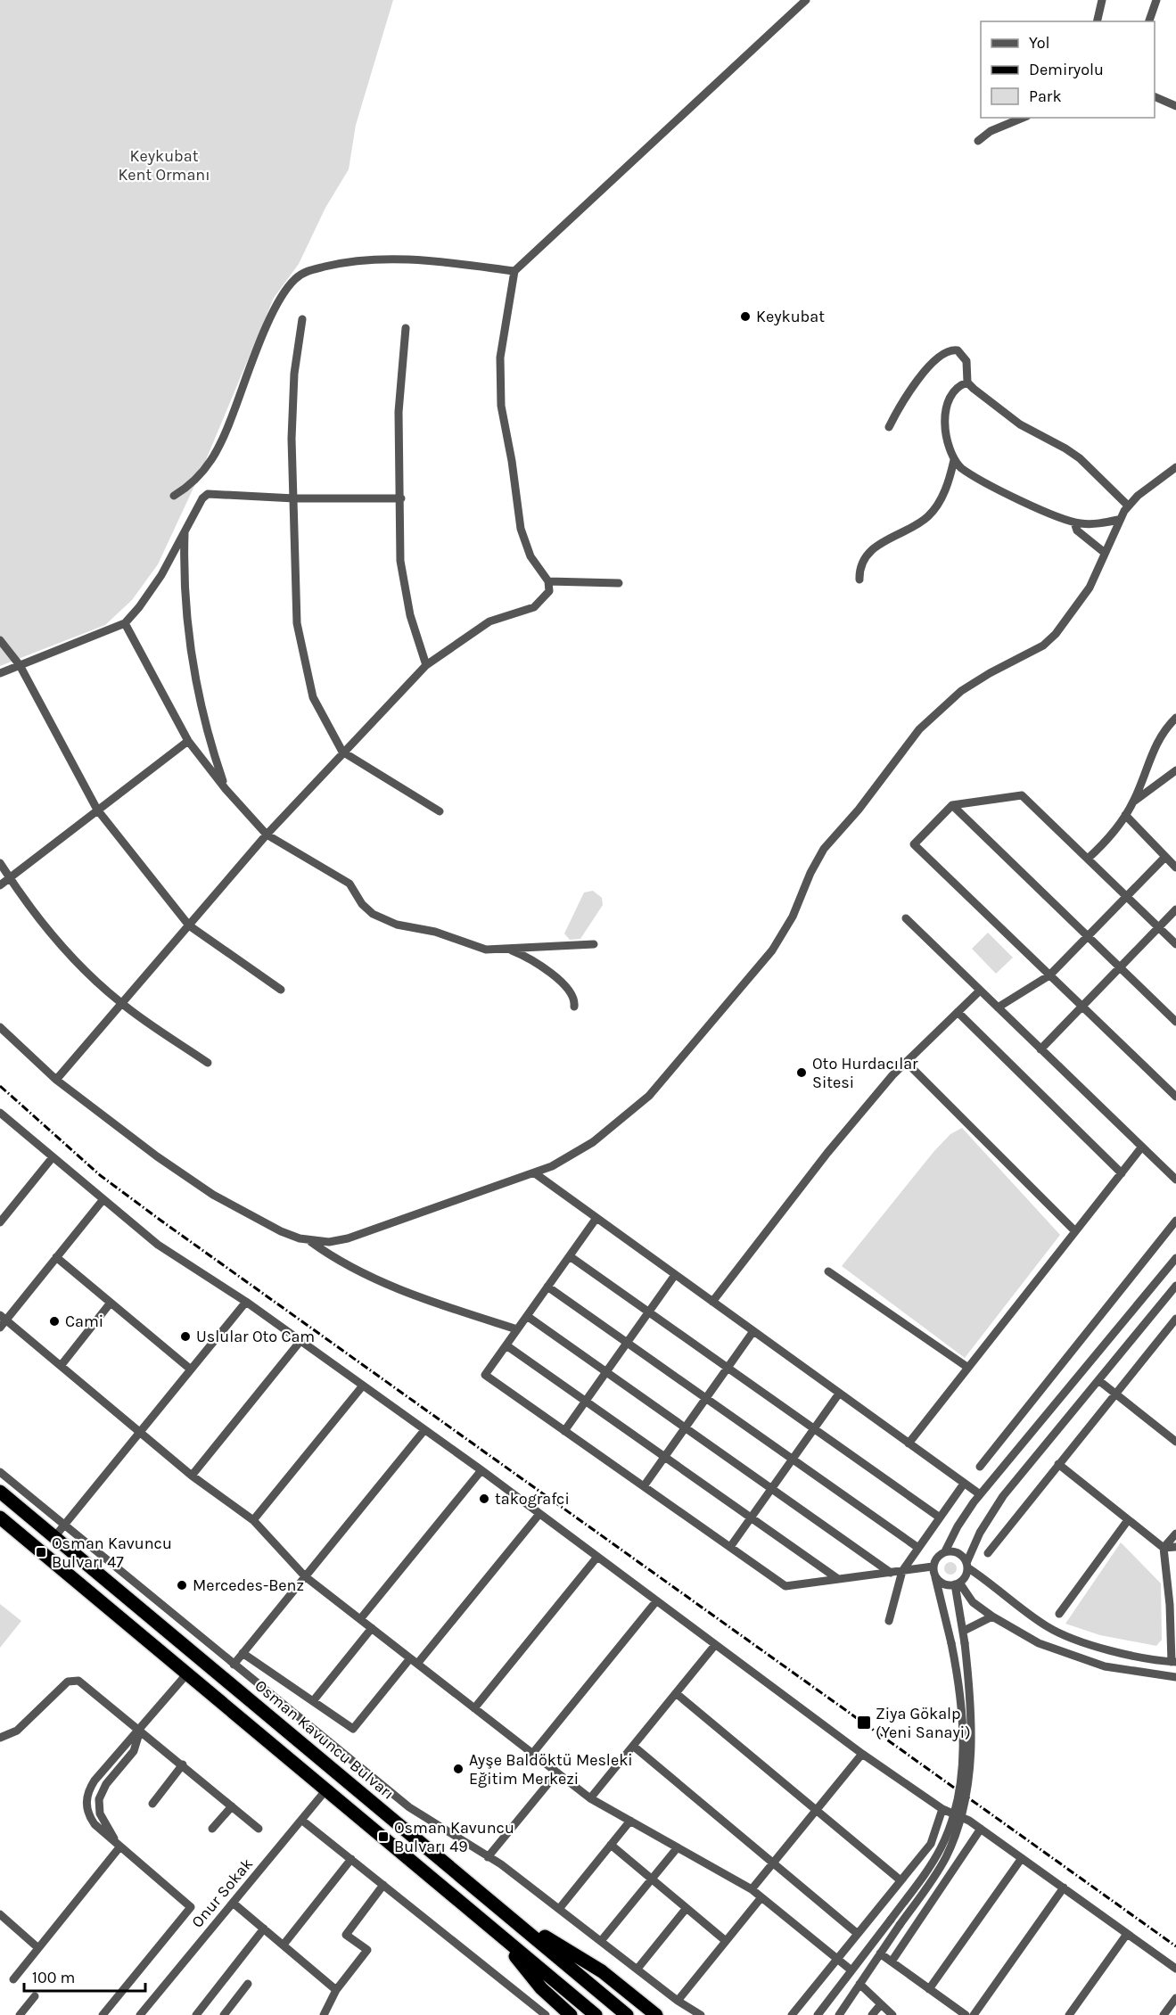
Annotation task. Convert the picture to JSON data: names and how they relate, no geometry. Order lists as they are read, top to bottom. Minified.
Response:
{"streets":{"highway":["Osman Kavuncu Bulvarı"],"street":["Onur Sokak"]},"parks":["Keykubat Kent Ormanı"],"places":{"other":["Keykubat","Oto Hurdacılar Sitesi","Cami","Uslular Oto Cam","takografci","Mercedes-Benz","Ayşe Baldöktü Mesleki Eğitim Merkezi"],"transit":["Osman Kavuncu Bulvarı 47","Ziya Gökalp (Yeni Sanayi)","Osman Kavuncu Bulvarı 49"]},"legend":["Yol","Demiryolu","Park"],"scale_bar":"100 m"}
